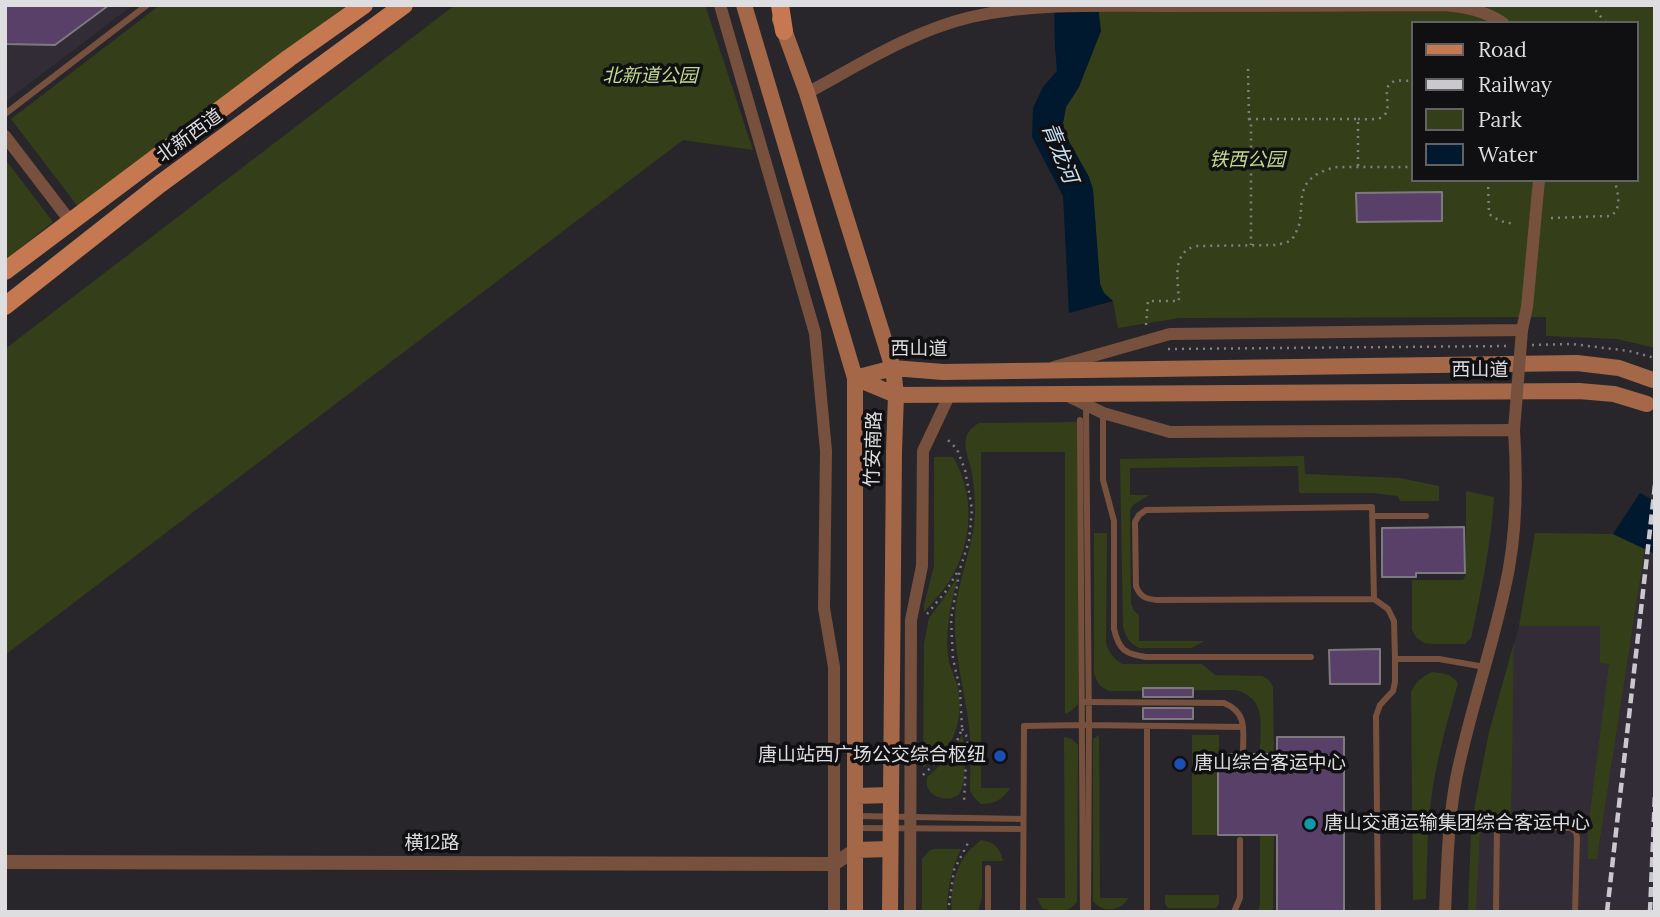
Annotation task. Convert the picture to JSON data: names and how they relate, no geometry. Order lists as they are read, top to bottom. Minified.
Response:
{"streets":{"main road":["北新西道","西山道","竹安南路"],"street":["横12路"]},"crossings":[["西山道","竹安南路"]],"water":["青龙河"],"parks":["北新道公园","铁西公园"],"places":["唐山站西广场公交综合枢纽","唐山综合客运中心","唐山交通运输集团综合客运中心"],"legend":["Road","Railway","Park","Water"]}
